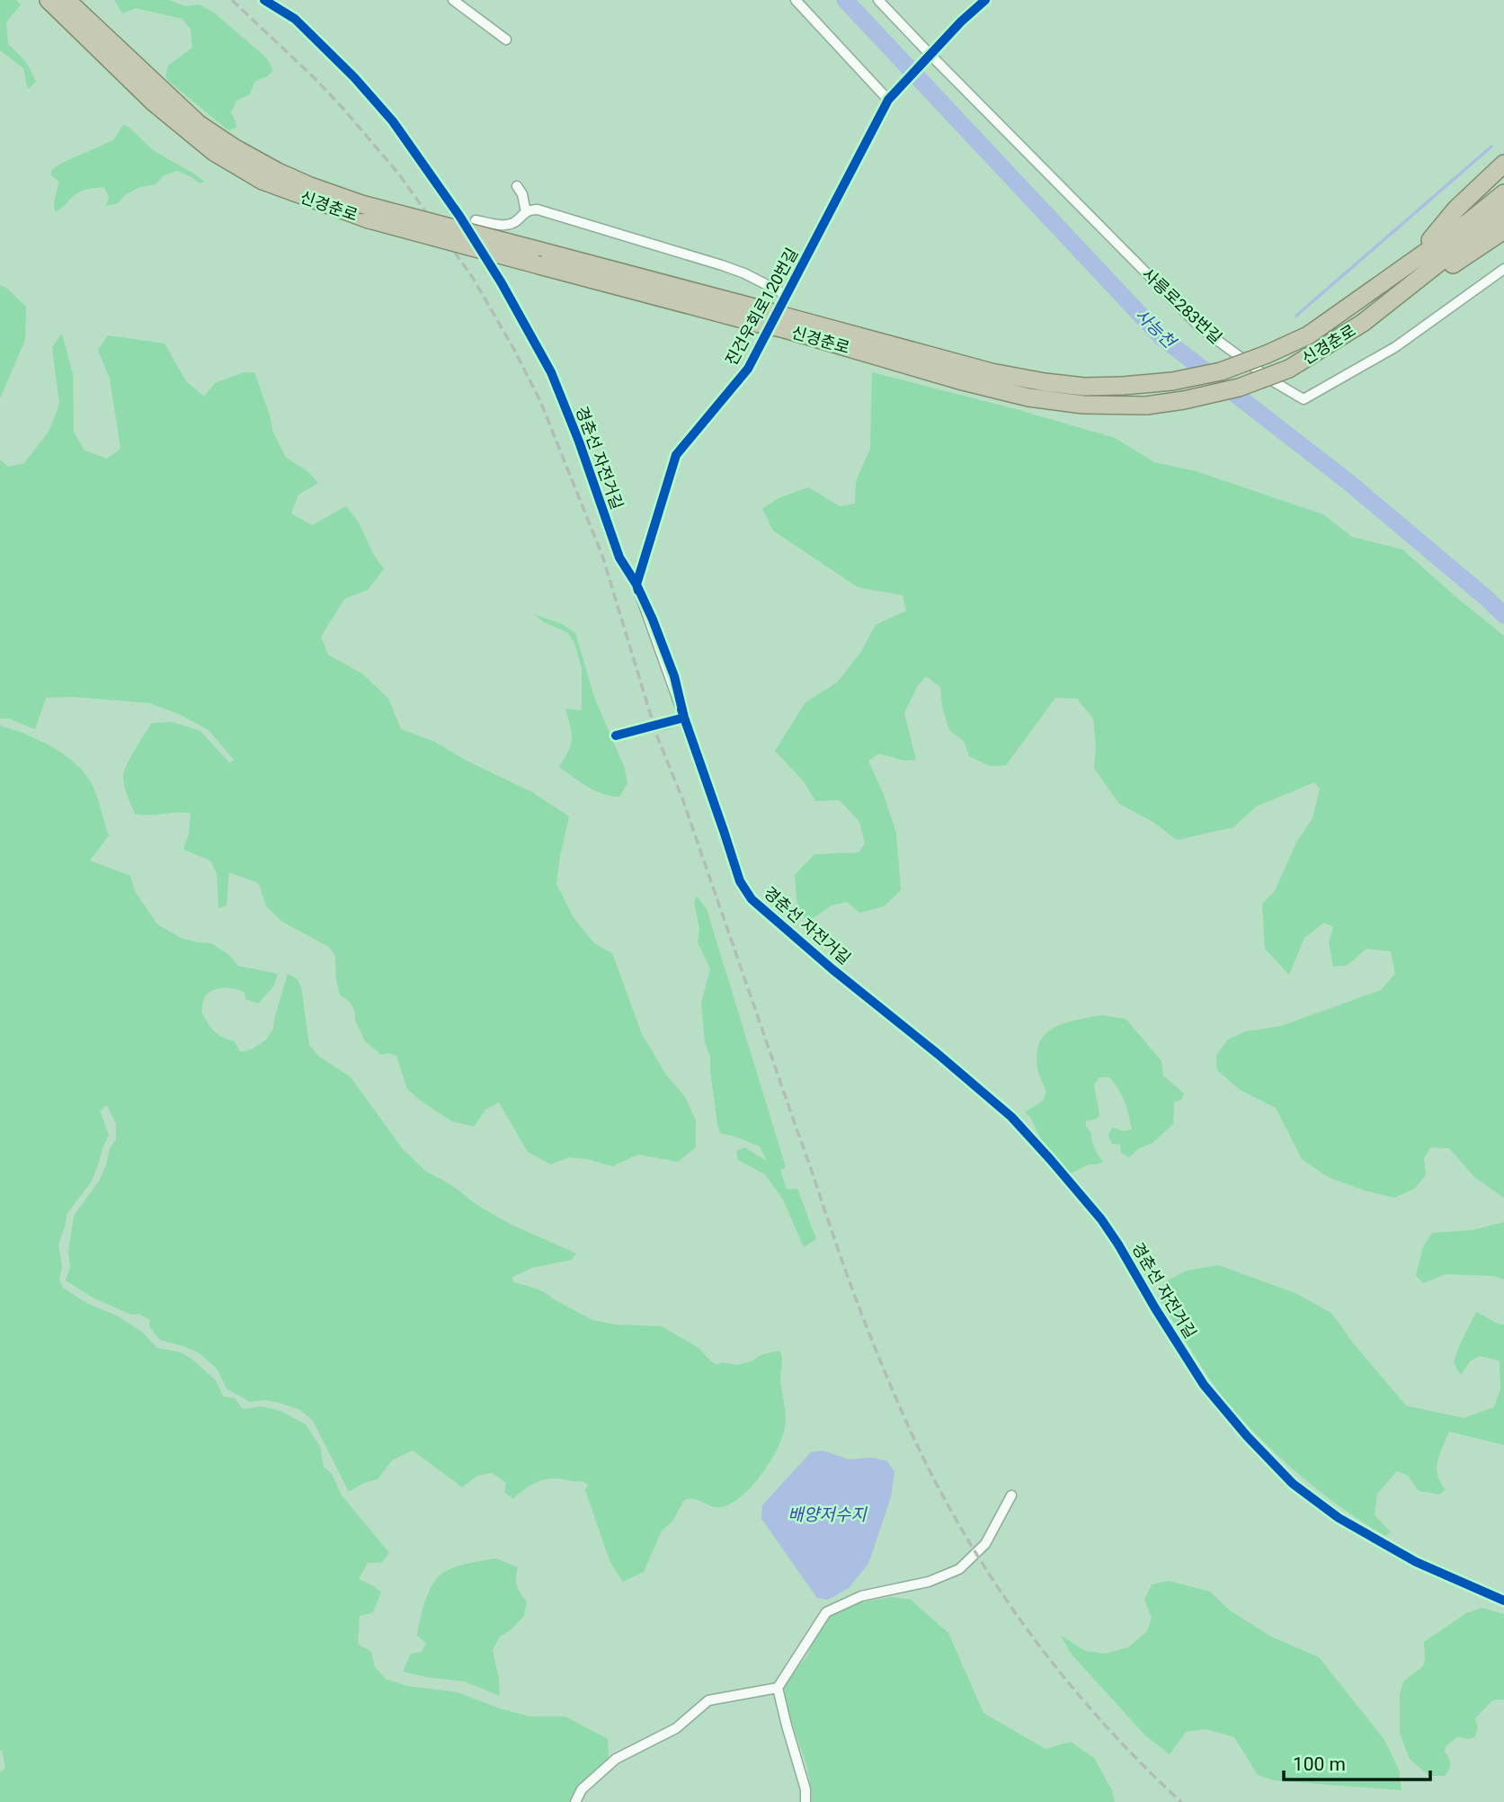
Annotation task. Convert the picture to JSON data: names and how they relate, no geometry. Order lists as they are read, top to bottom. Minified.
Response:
{"streets":{"highway":["신경춘로"],"street":["사릉로283번길","진건우회로120번길"],"cycle path":["경춘선 자전거길"]},"crossings":[["사릉로283번길","진건우회로120번길"]],"water":["사능천","배양저수지"],"scale_bar":"100 m"}
